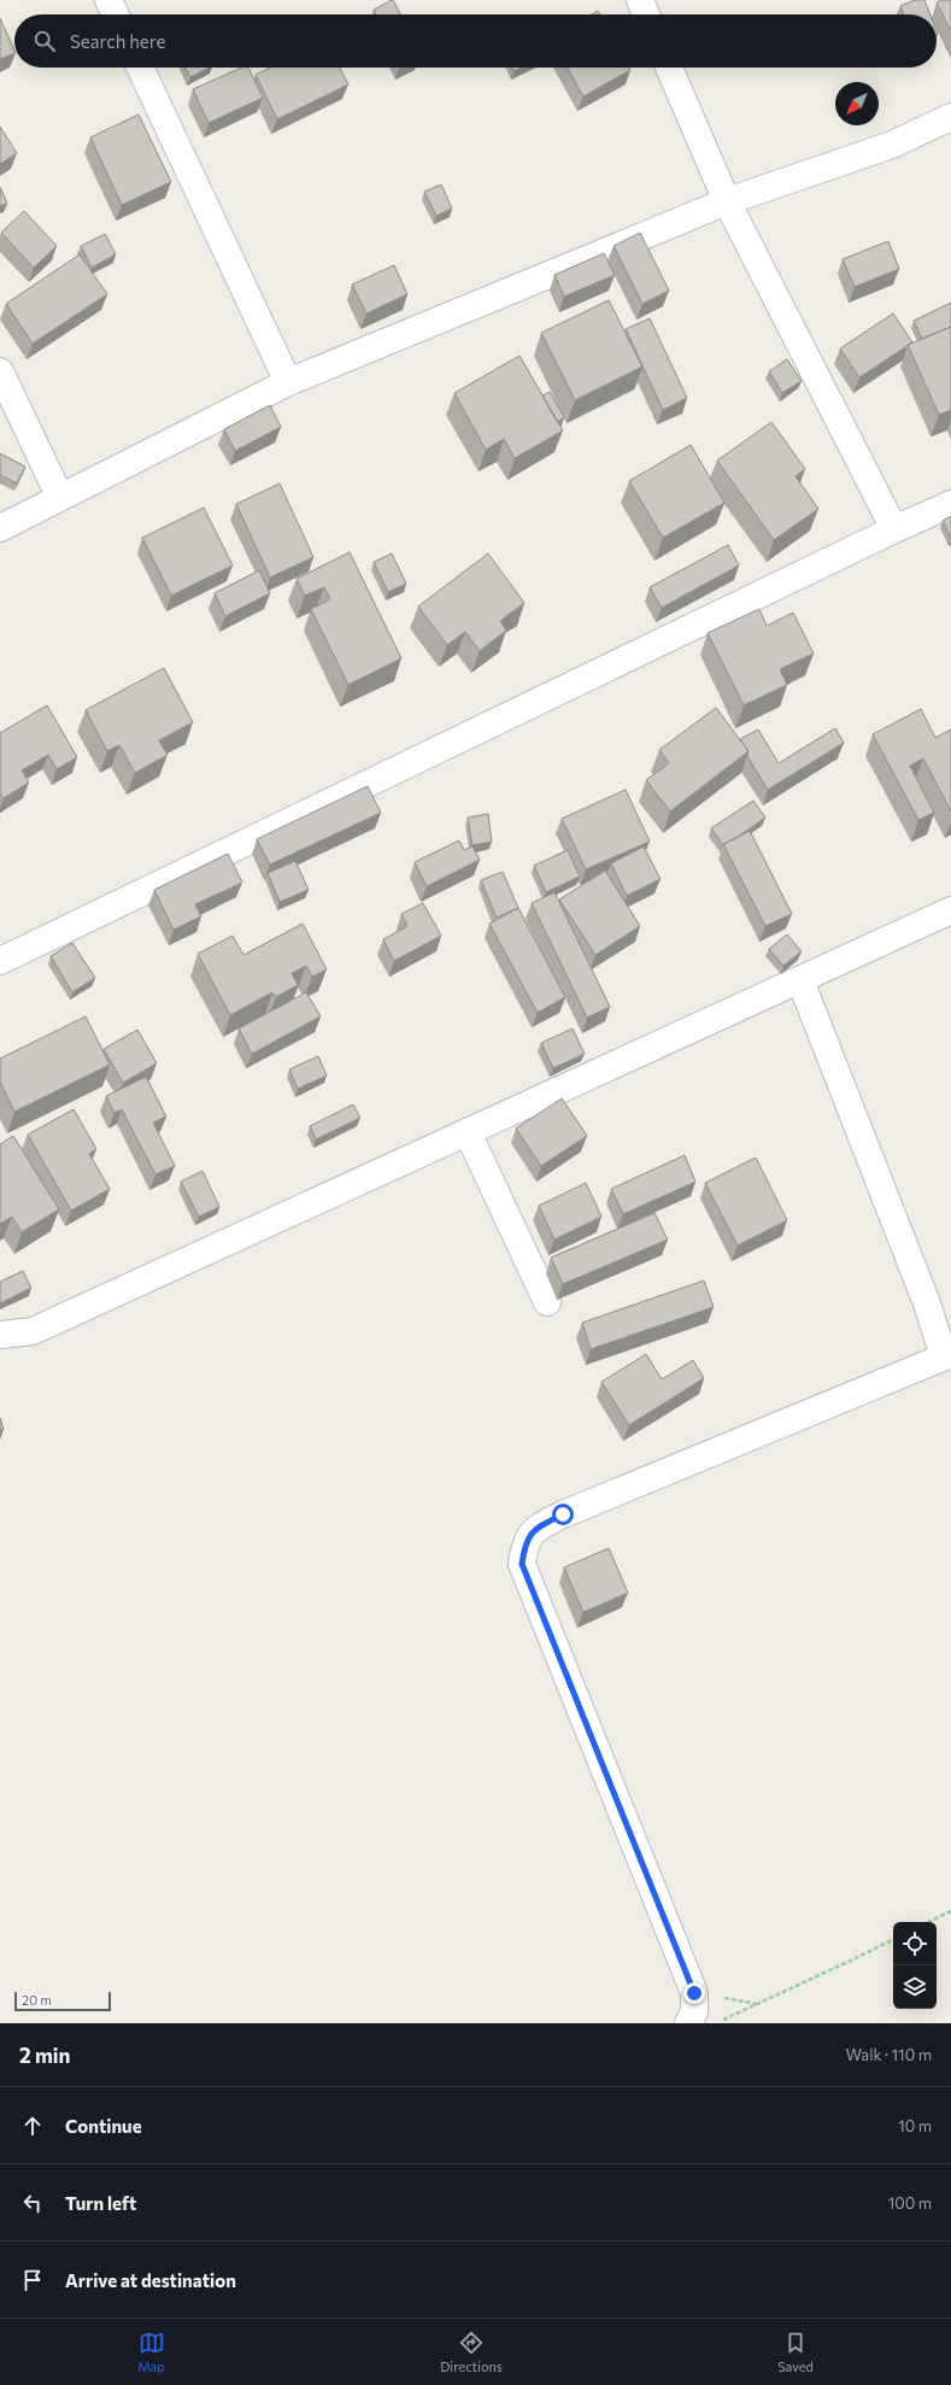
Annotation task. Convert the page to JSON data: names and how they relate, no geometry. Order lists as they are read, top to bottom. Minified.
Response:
{"scale_bar":"20 m","north":"bottom left","page":{"search":"Search here","scale":"20 m","heading":["2 min","Walk · 110 m"],"list":[["Continue","10 m"],["Turn left","100 m"],"Arrive at destination"],"nav":["Map","Directions","Saved"]}}
